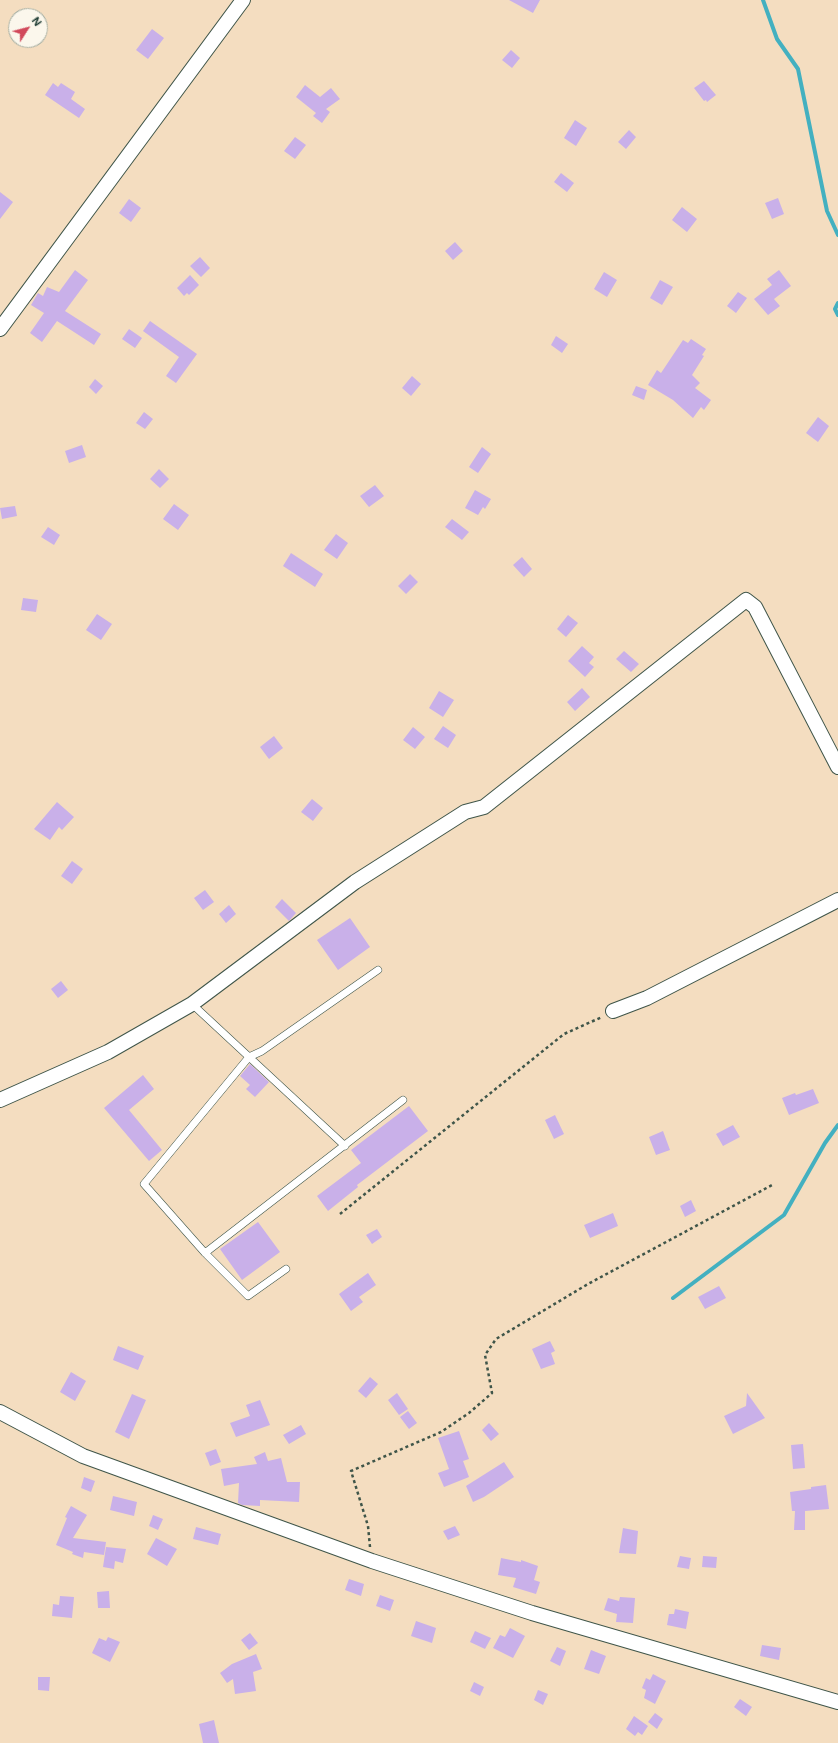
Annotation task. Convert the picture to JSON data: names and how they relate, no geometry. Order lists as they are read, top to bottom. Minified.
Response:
{"north":"top right"}
